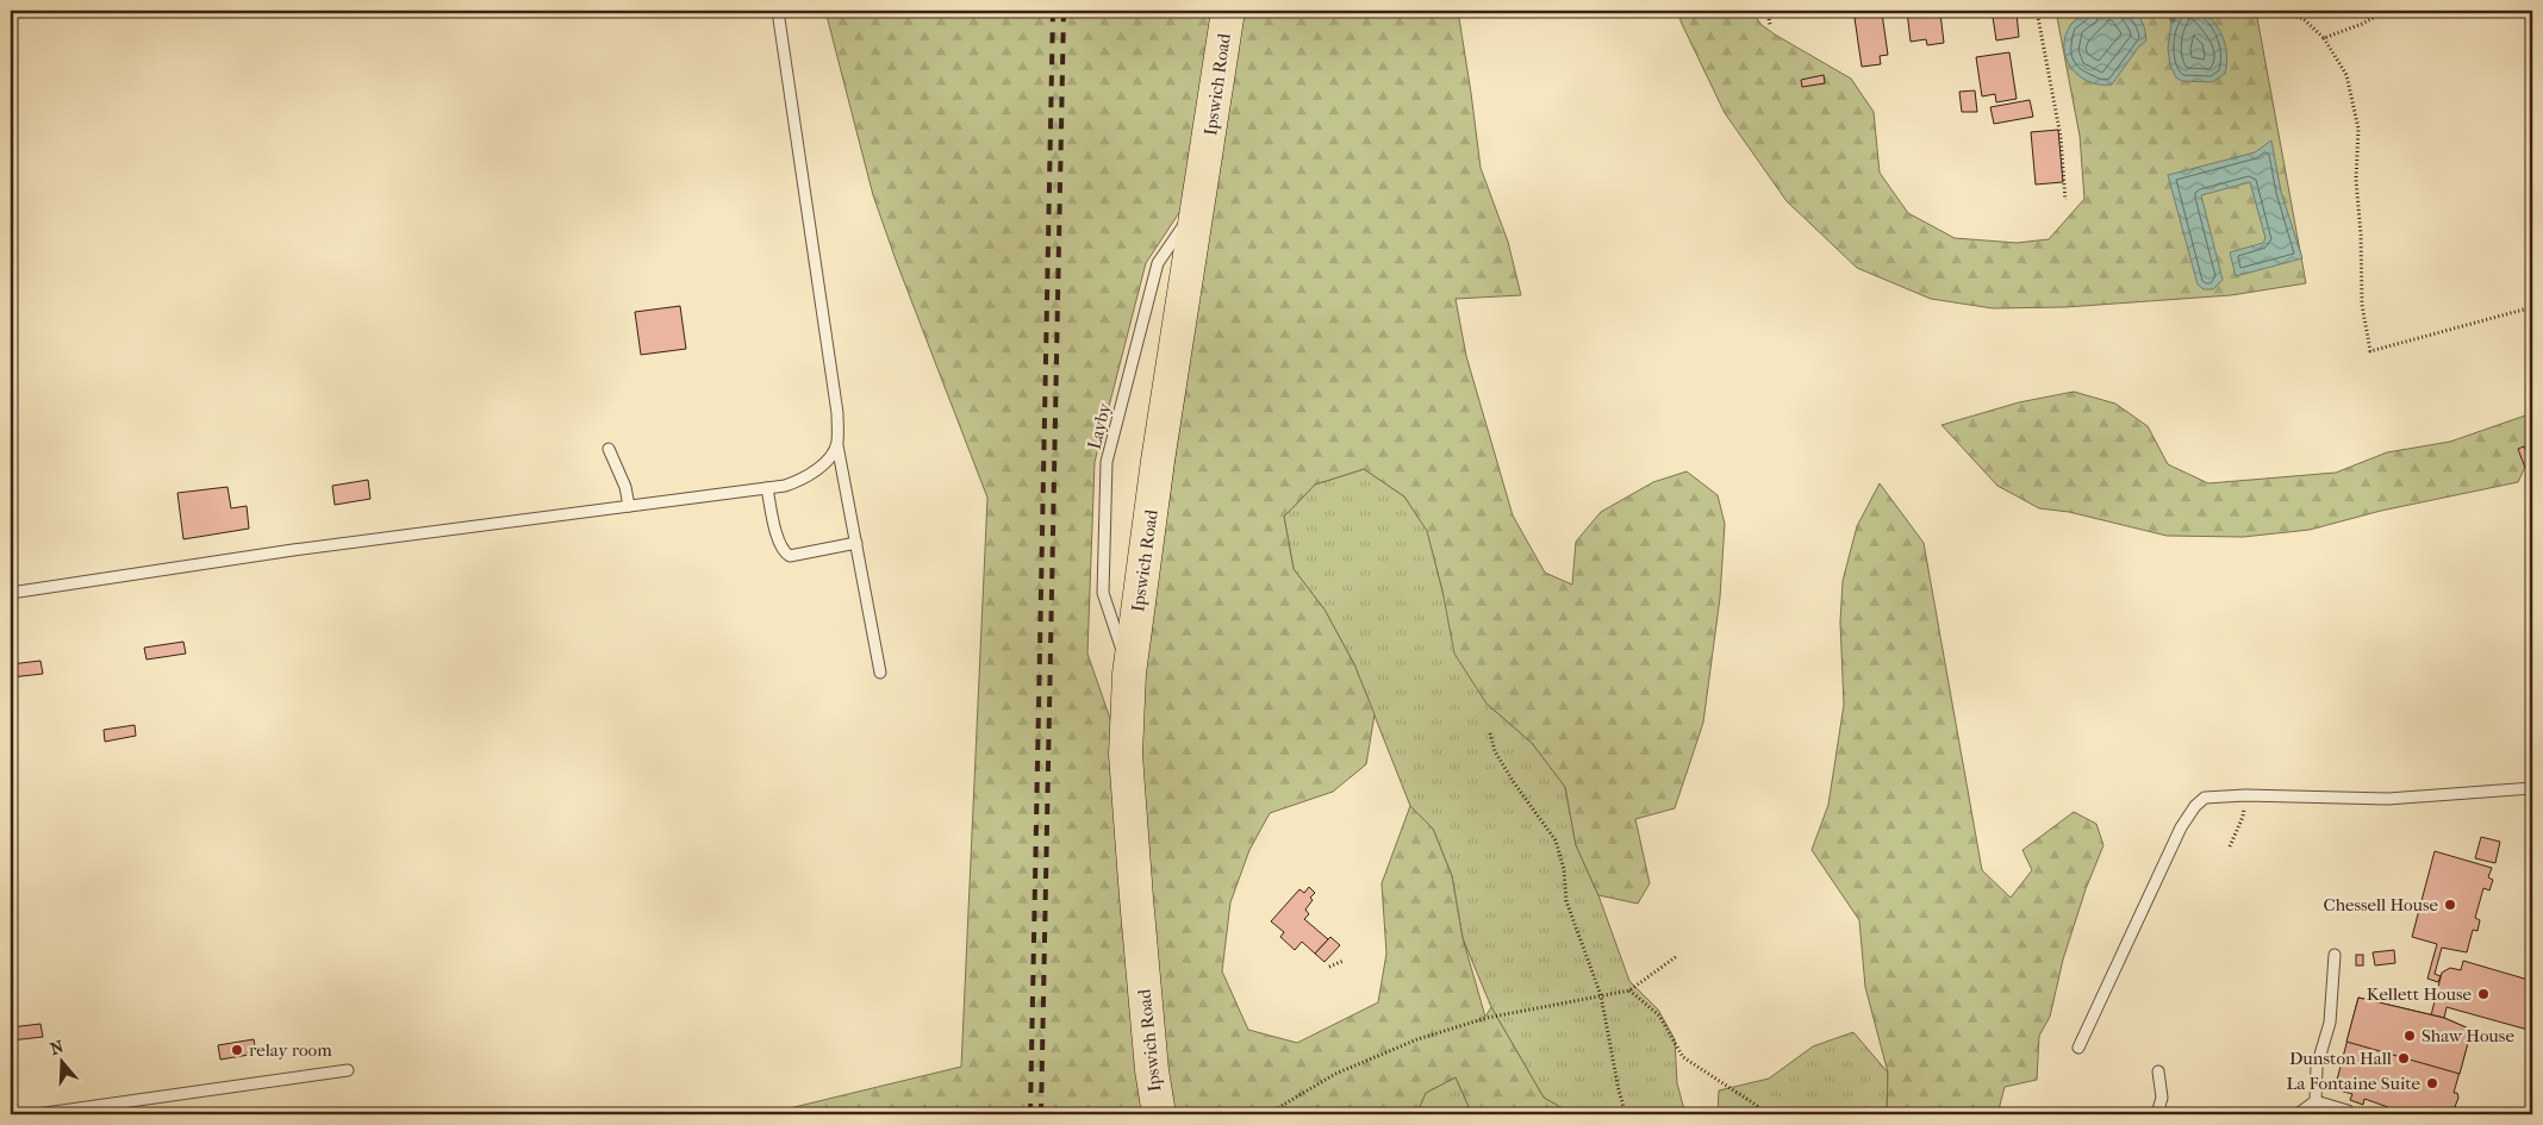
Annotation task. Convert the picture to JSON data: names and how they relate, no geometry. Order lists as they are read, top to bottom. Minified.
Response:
{"streets":{"highway":["Ipswich Road"],"lane":["Layby"]},"crossings":[["Ipswich Road","Layby"]],"places":["Chessell House","Kellett House","Shaw House","relay room","Dunston Hall","La Fontaine Suite"],"north":"top"}
